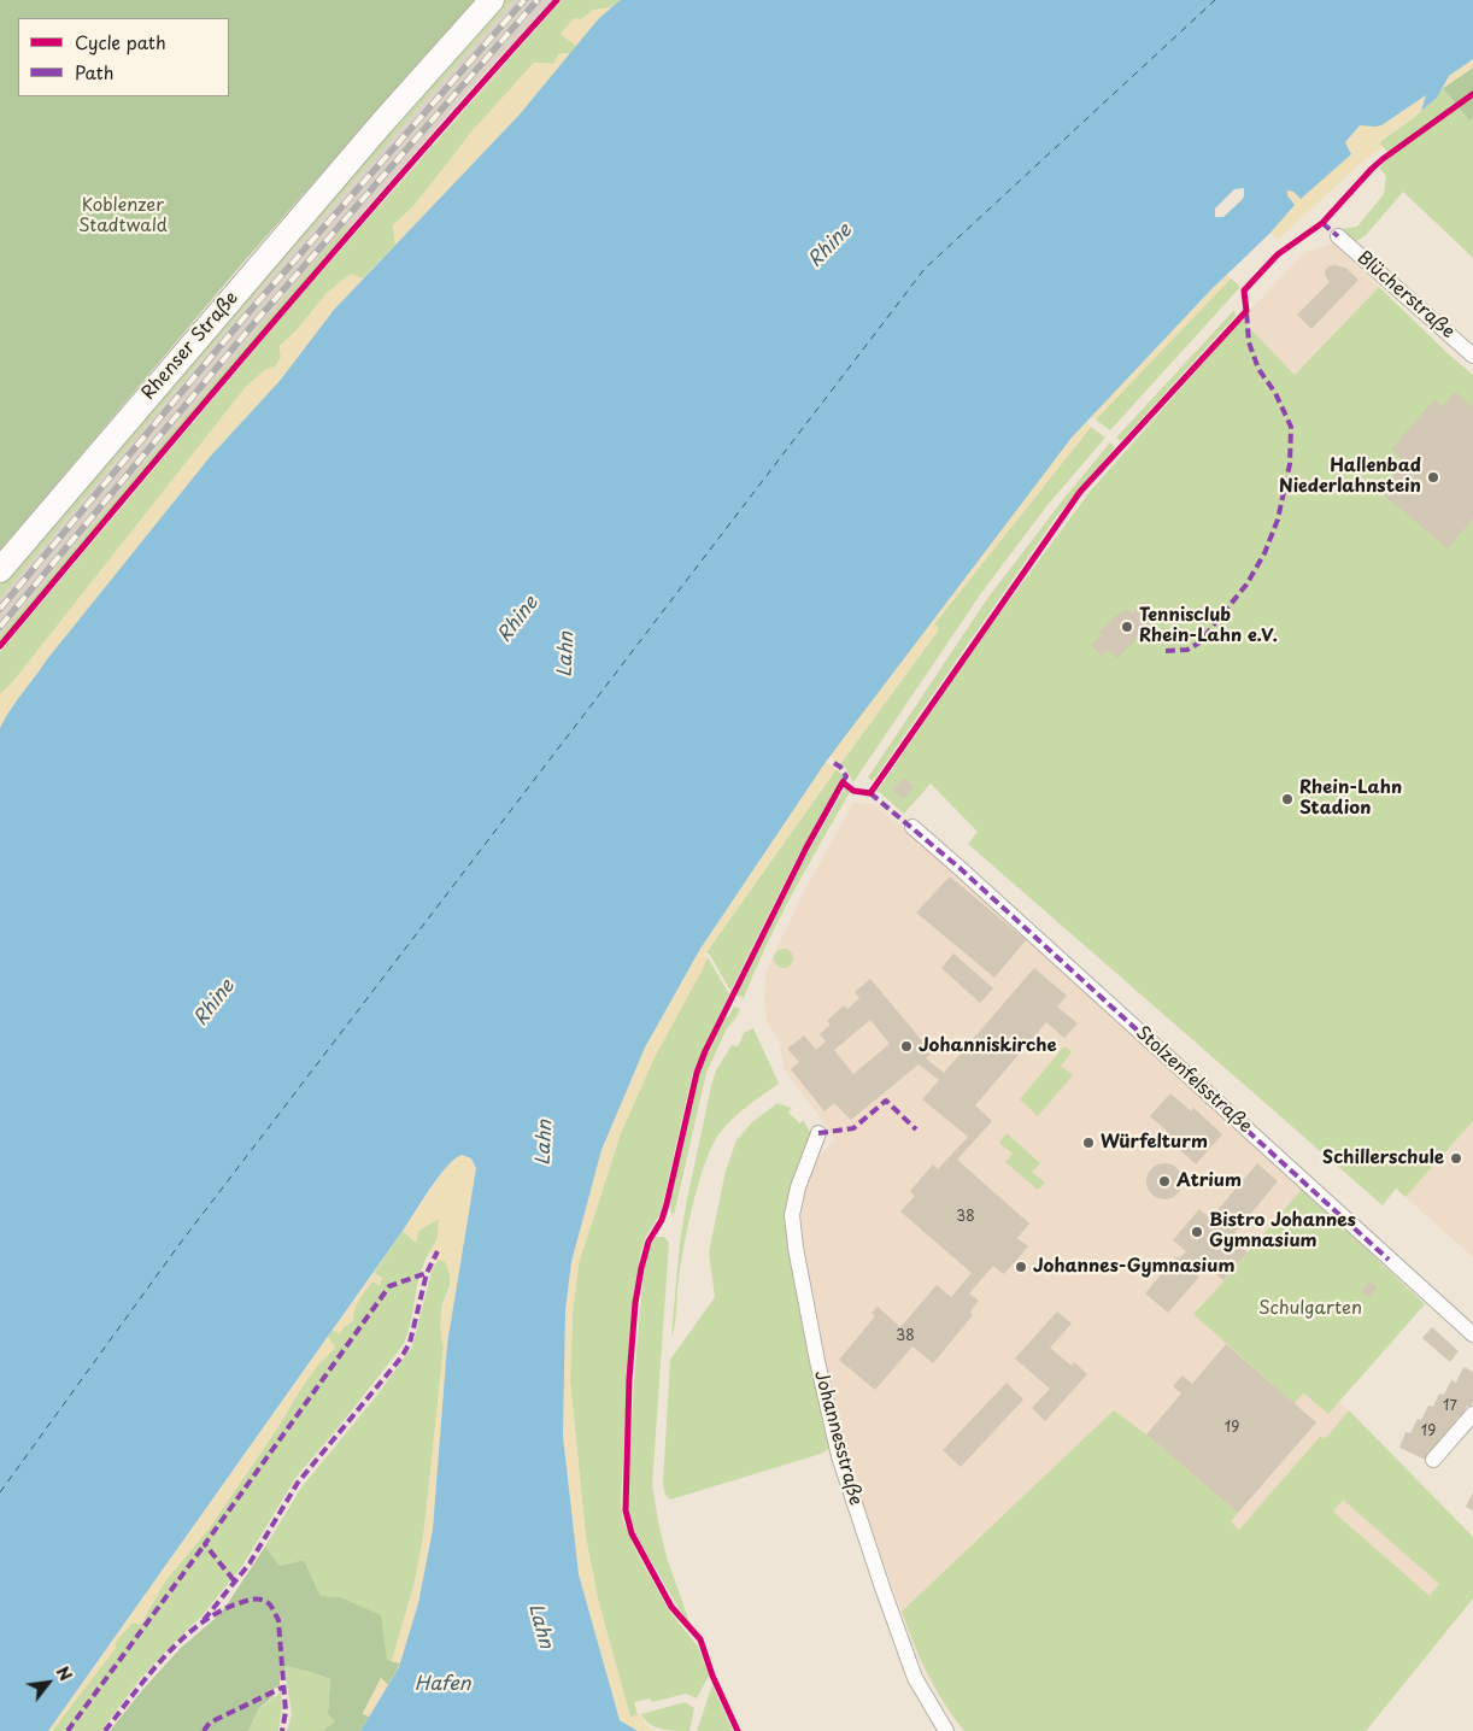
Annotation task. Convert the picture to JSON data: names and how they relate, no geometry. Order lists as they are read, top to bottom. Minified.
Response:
{"streets":{"main road":["Rhenser Straße"],"street":["Blücherstraße","Stolzenfelsstraße","Johannesstraße"]},"water":["Rhine","Lahn","Hafen"],"parks":["Koblenzer Stadtwald","Schulgarten"],"places":["Hallenbad Niederlahnstein","Tennisclub Rhein-Lahn e.V.","Rhein-Lahn Stadion","Johanniskirche","Würfelturm","Schillerschule","Atrium","Bistro Johannes Gymnasium","Johannes-Gymnasium"],"house_numbers":["38","38","17","19","19"],"legend":["Cycle path","Path"],"north":"top right"}
